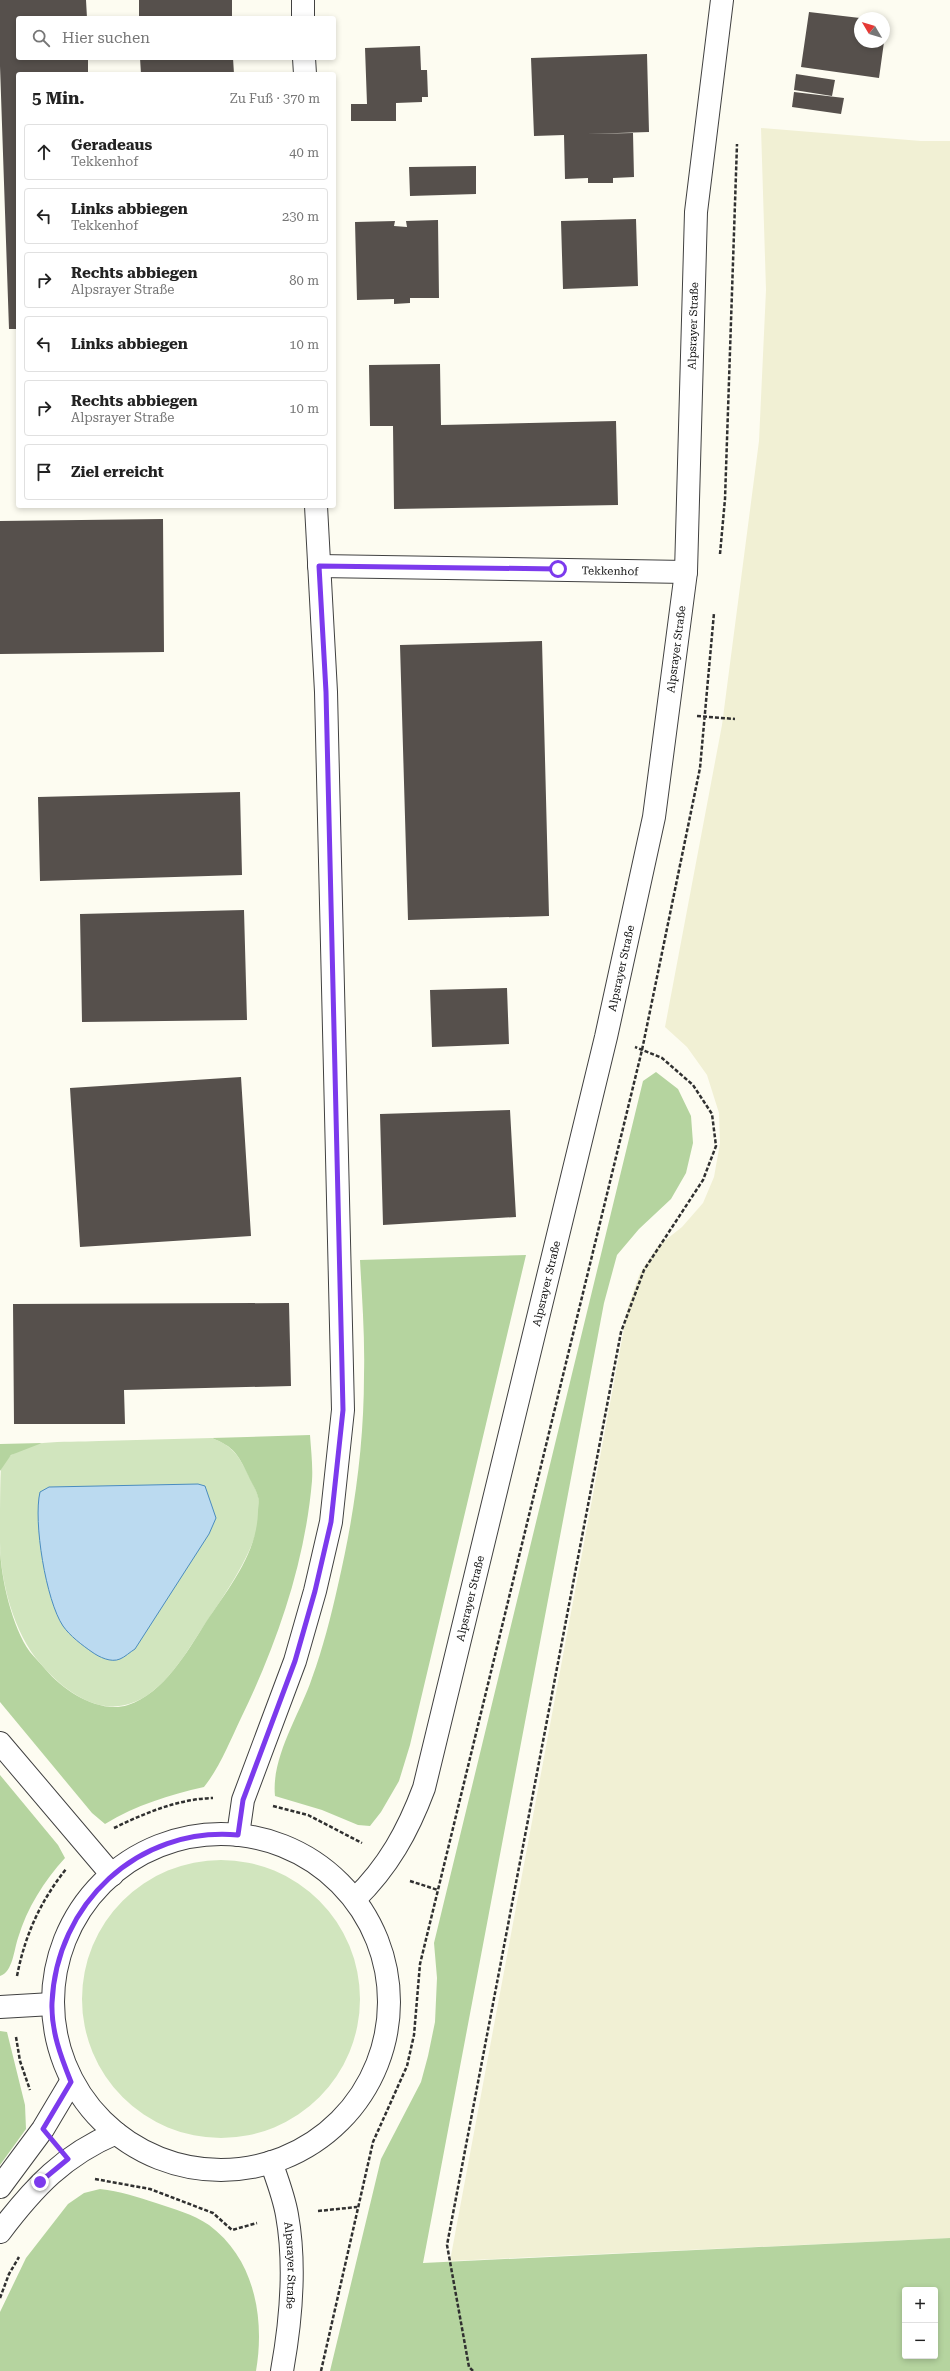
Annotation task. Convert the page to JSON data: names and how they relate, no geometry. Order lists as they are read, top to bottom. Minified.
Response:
{"streets":{"street":["Alpsrayer Straße","Tekkenhof"]},"crossings":[["Alpsrayer Straße","Tekkenhof"]],"north":"top left","page":{"search":"Hier suchen","heading":["5 Min.","Zu Fuß · 370 m"],"list":[["Geradeaus","Tekkenhof","40 m"],["Links abbiegen","Tekkenhof","230 m"],["Rechts abbiegen","Alpsrayer Straße","80 m"],["Links abbiegen","10 m"],["Rechts abbiegen","Alpsrayer Straße","10 m"],"Ziel erreicht"],"map_buttons":["+","−"]}}
